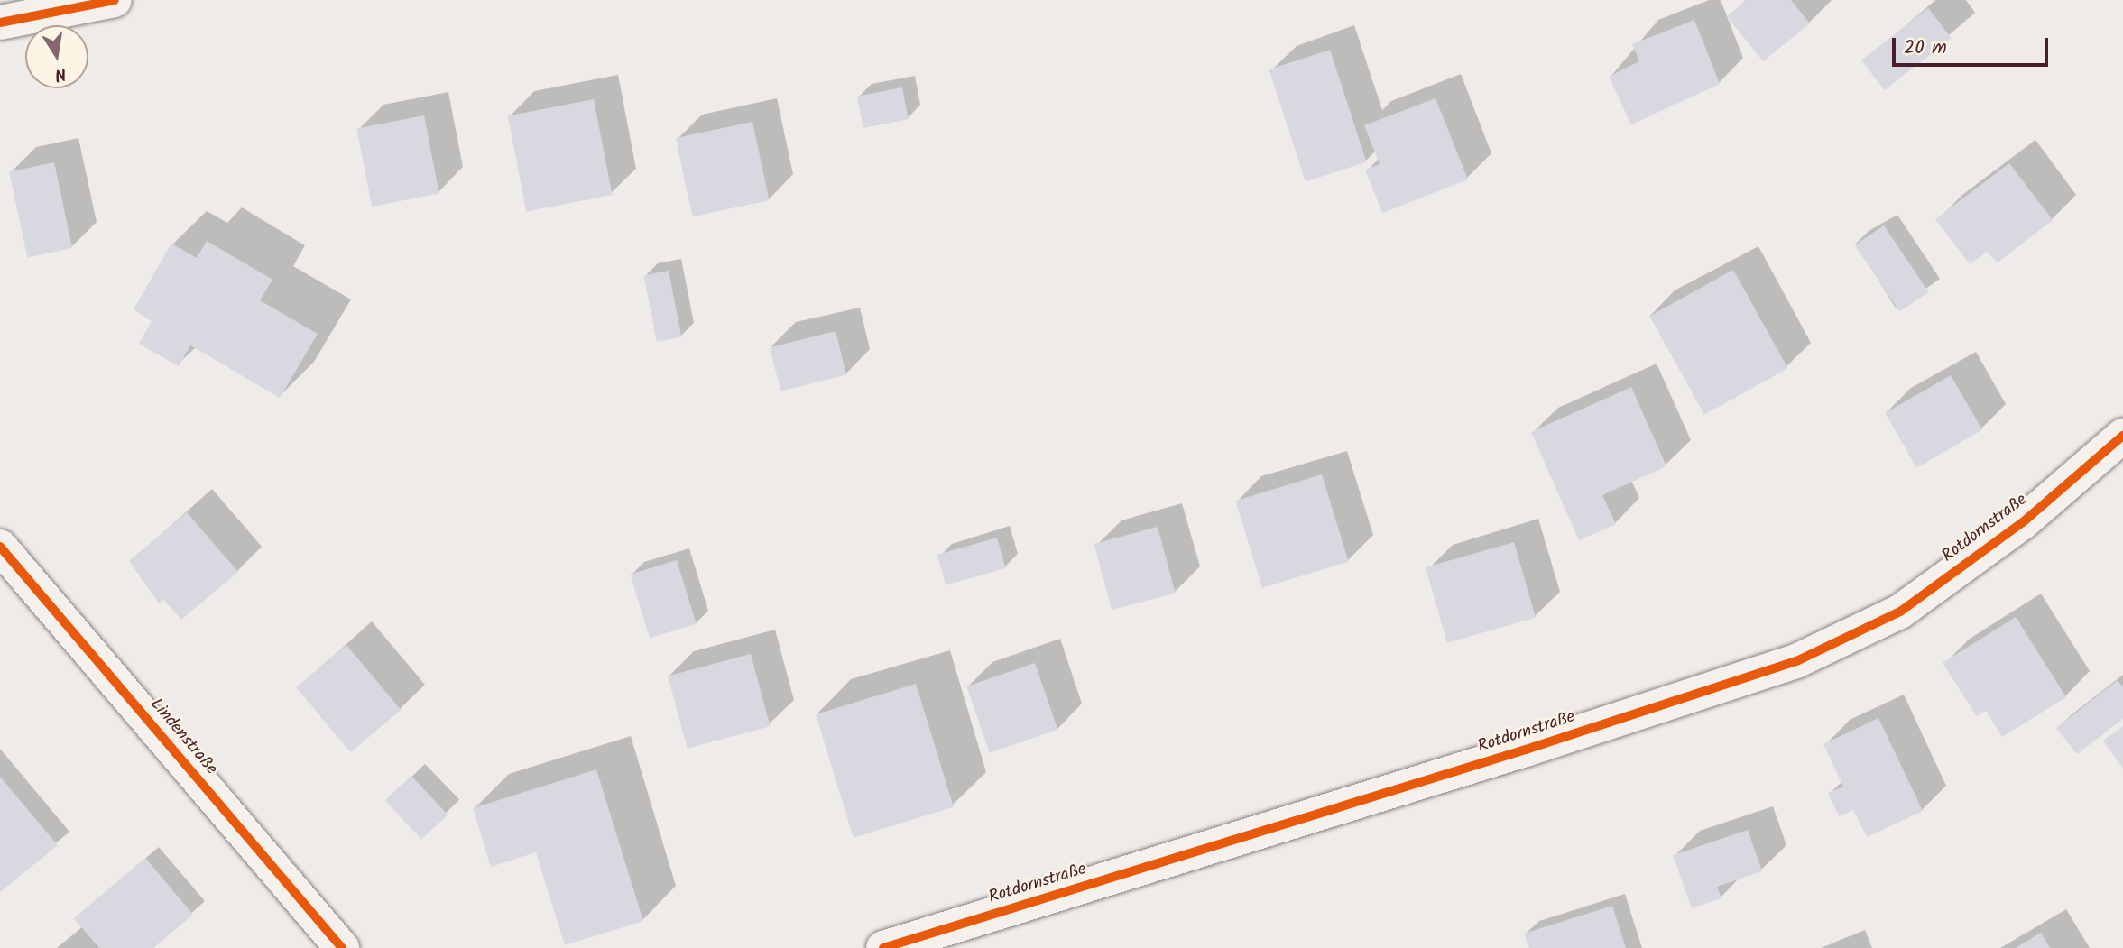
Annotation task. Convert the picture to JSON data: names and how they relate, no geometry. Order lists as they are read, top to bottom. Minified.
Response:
{"streets":{"street":["Rotdornstraße","Lindenstraße"]},"scale_bar":"20 m","north":"bottom"}
